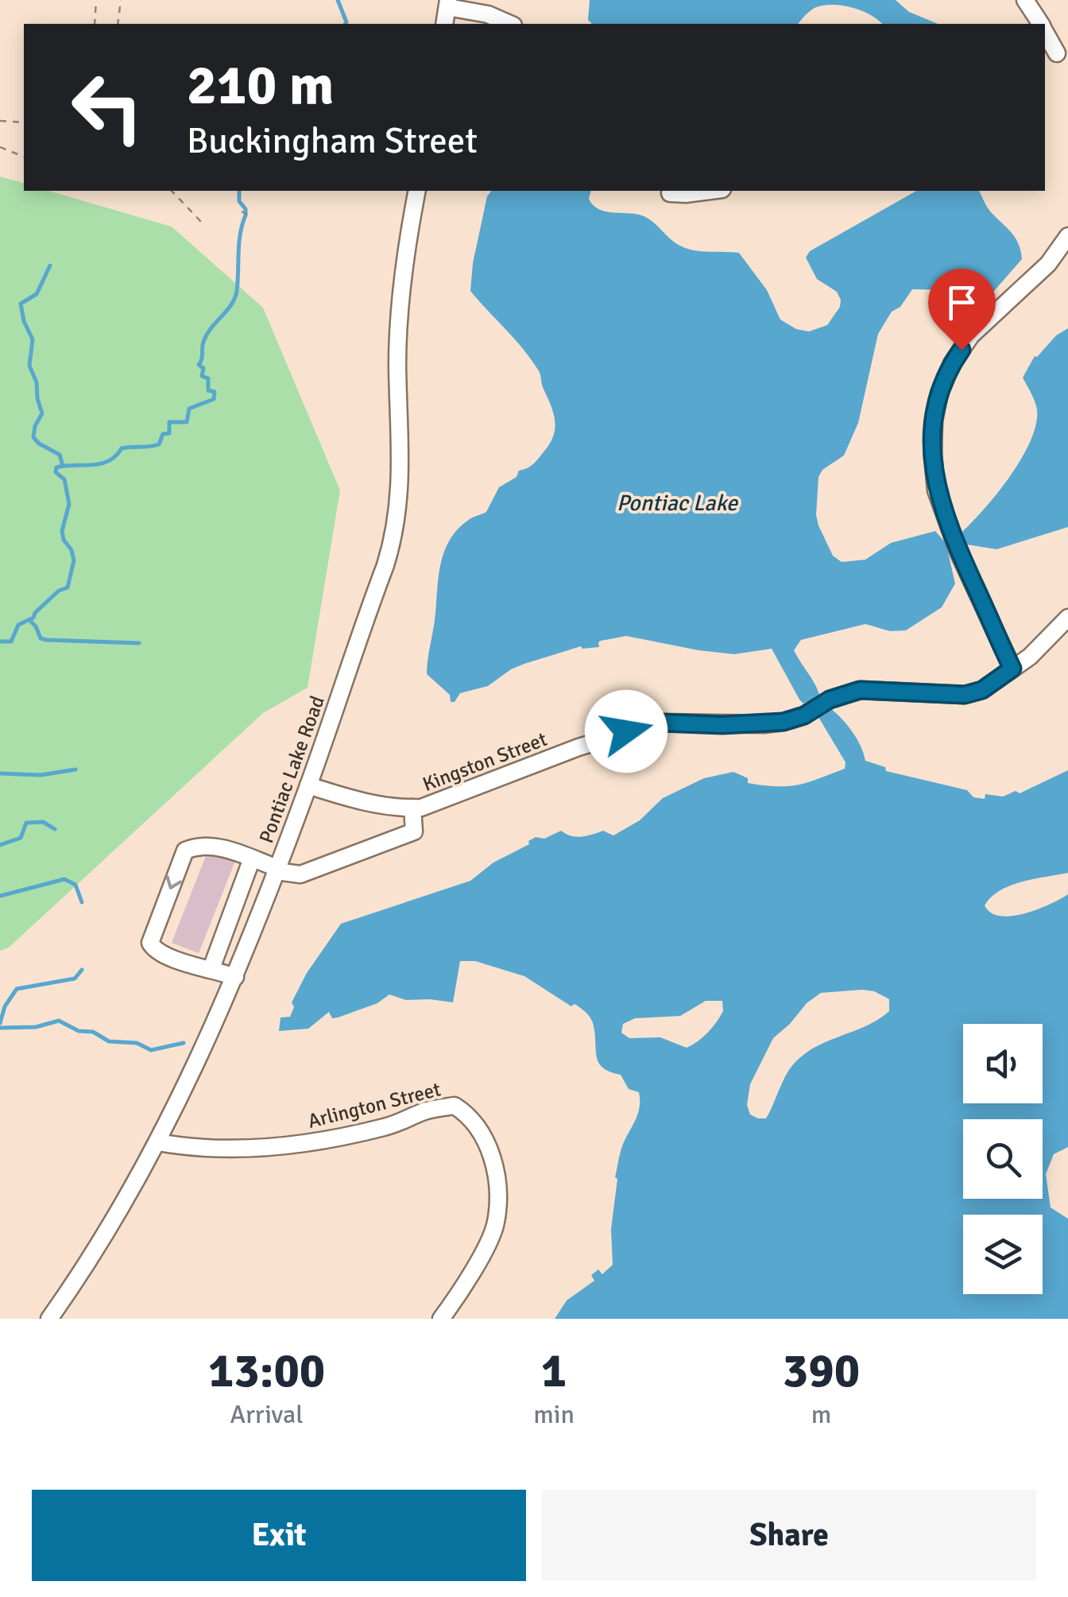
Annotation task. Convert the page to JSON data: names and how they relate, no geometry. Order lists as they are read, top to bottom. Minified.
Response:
{"streets":{"street":["Kingston Street","Pontiac Lake Road","Arlington Street"]},"crossings":[["Kingston Street","Pontiac Lake Road"],["Pontiac Lake Road","Arlington Street"]],"water":["Pontiac Lake"],"page":{"turn":["210 m","Buckingham Street"],"eta":["13:00","Arrival","1","min","390","m"],"buttons":["Exit","Share"]}}
